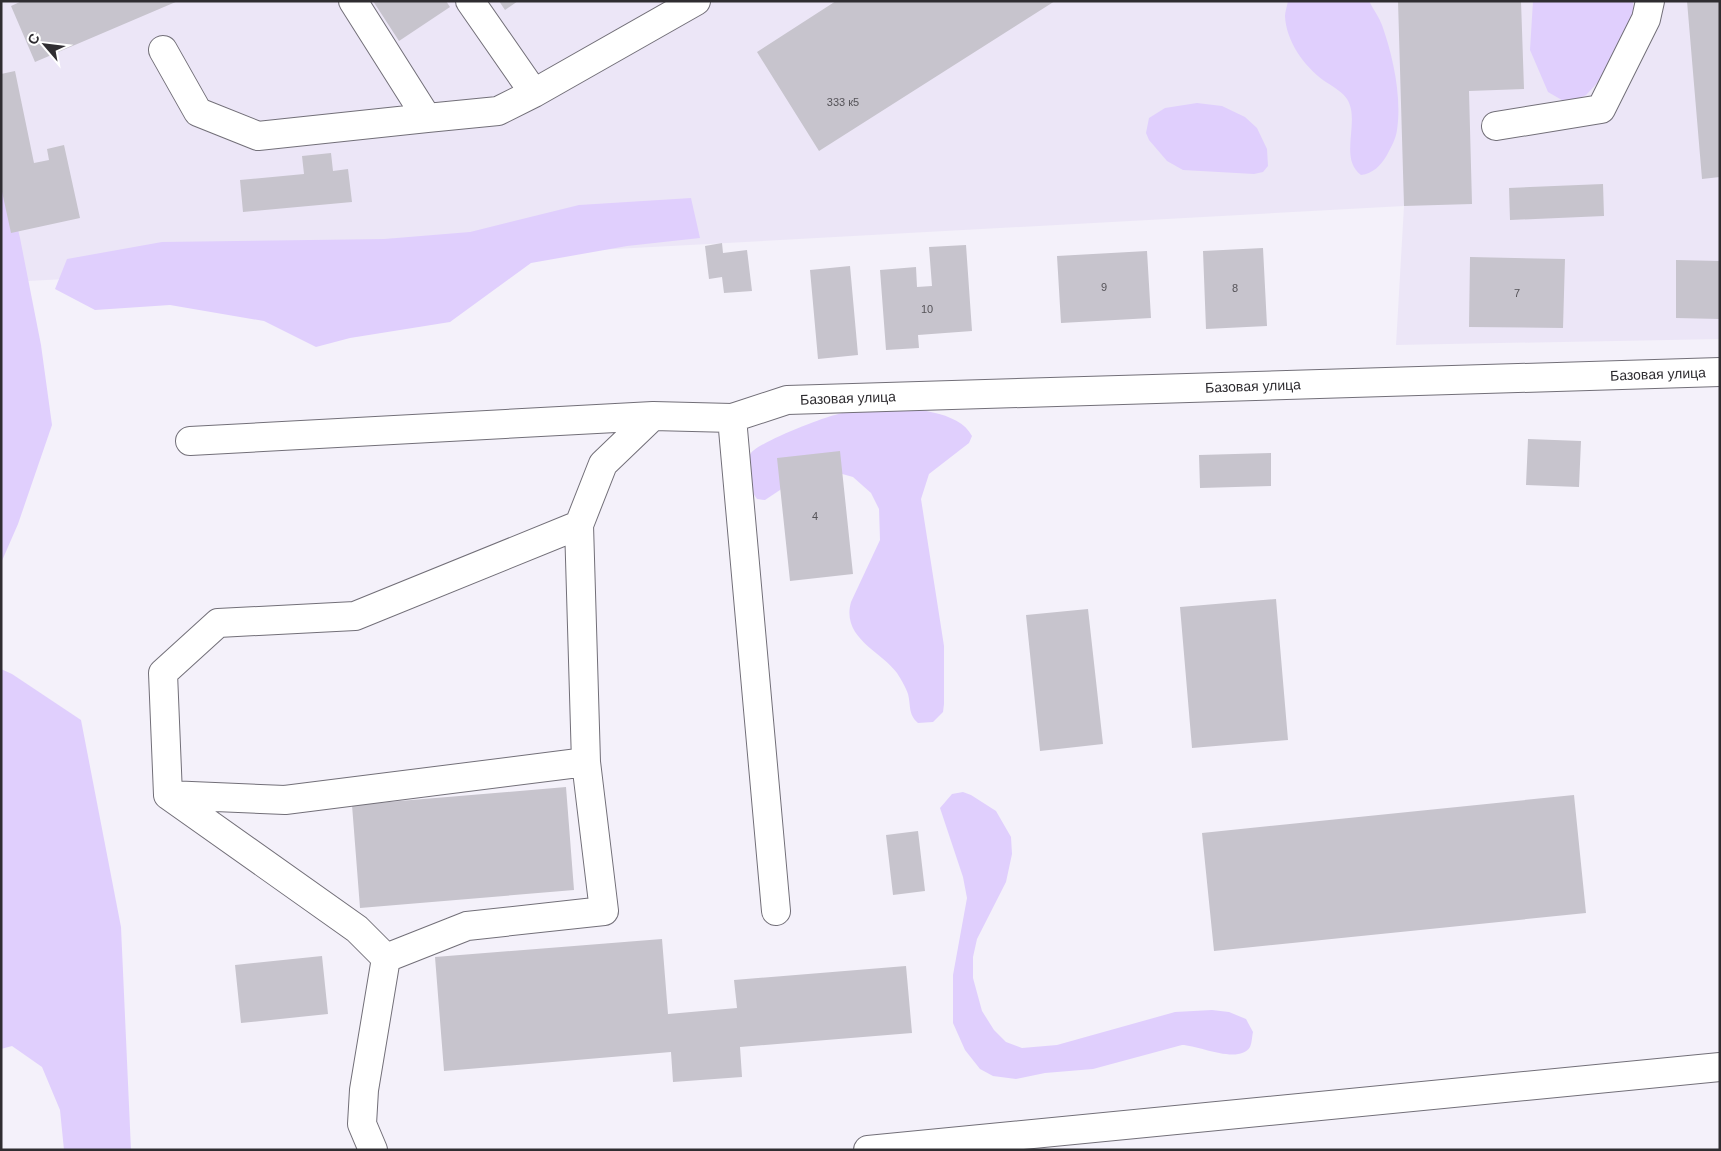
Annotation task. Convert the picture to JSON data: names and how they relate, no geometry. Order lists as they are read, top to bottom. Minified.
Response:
{"streets":{"street":["Базовая улица"]},"house_numbers":["333 к5","9","8","7","10","4"],"north":"top left"}
